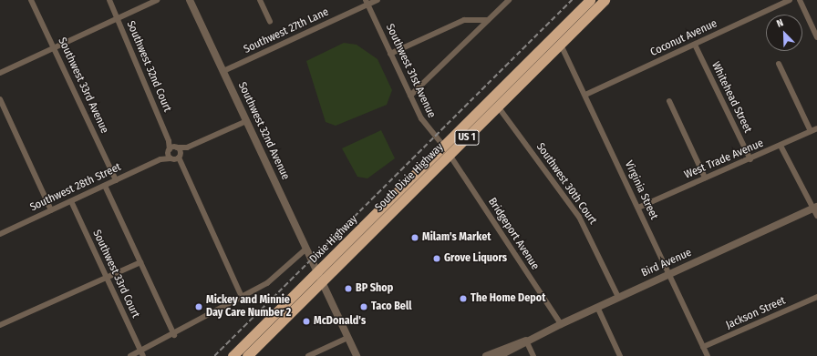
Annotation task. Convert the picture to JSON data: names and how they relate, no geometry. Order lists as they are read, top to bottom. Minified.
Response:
{"streets":{"highway":["US 1","South Dixie Highway","Dixie Highway"],"street":["Southwest 27th Lane","Coconut Avenue","Southwest 32nd Court","Southwest 31st Avenue","Southwest 33rd Avenue","Whitehead Street","Southwest 32nd Avenue","West Trade Avenue","Southwest 30th Court","Southwest 28th Street","Virginia Street","Bridgeport Avenue","Bird Avenue","Southwest 33rd Court","Jackson Street"]},"crossings":[["Southwest 27th Lane","Southwest 31st Avenue"],["Southwest 27th Lane","Southwest 32nd Avenue"],["Coconut Avenue","Whitehead Street"],["Coconut Avenue","Virginia Street"],["Southwest 32nd Court","Southwest 28th Street"],["Southwest 31st Avenue","Dixie Highway"],["Southwest 33rd Avenue","Southwest 28th Street"],["Whitehead Street","West Trade Avenue"],["Southwest 32nd Avenue","South Dixie Highway"],["Southwest 32nd Avenue","Dixie Highway"],["West Trade Avenue","Virginia Street"],["South Dixie Highway","Southwest 30th Court"],["South Dixie Highway","Virginia Street"],["South Dixie Highway","Bridgeport Avenue"],["Southwest 30th Court","Bird Avenue"],["Southwest 28th Street","Southwest 33rd Court"],["Virginia Street","Dixie Highway"],["Virginia Street","Bird Avenue"],["Virginia Street","Jackson Street"],["Bridgeport Avenue","Bird Avenue"]],"places":["Milam's Market","Grove Liquors","BP Shop","The Home Depot","Mickey and Minnie Day Care Number 2","Taco Bell","McDonald's"],"north":"top left"}
